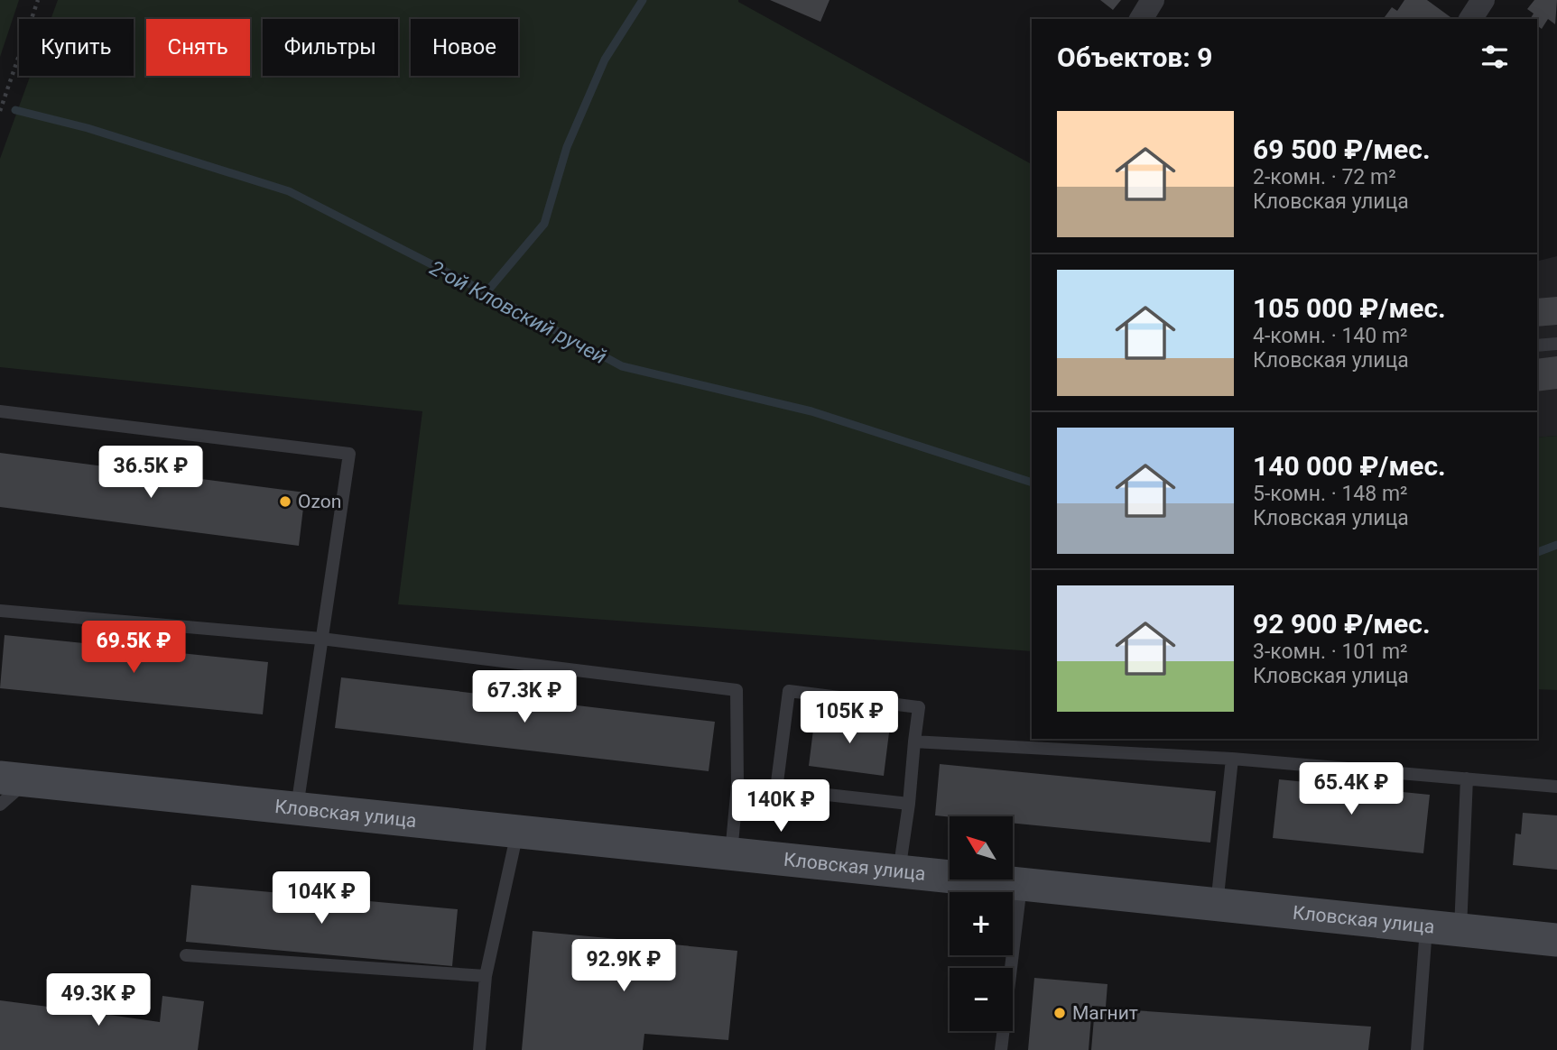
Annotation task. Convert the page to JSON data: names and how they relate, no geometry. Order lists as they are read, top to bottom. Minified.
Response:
{"streets":{"street":["Кловская улица"]},"water":["2-ой Кловский ручей"],"places":["Ozon","Магнит"],"north":"top left","page":{"chip":["Купить","Снять","Фильтры","Новое"],"heading":"Объектов: 9","list":[{"name":"69 500 ₽/мес.","note":"2-комн. · 72 m² · Кловская улица"},{"name":"105 000 ₽/мес.","note":"4-комн. · 140 m² · Кловская улица"},{"name":"140 000 ₽/мес.","note":"5-комн. · 148 m² · Кловская улица"},{"name":"92 900 ₽/мес.","note":"3-комн. · 101 m² · Кловская улица"}],"price":["36.5K ₽","69.5K ₽","67.3K ₽","105K ₽","65.4K ₽","140K ₽","104K ₽","92.9K ₽","49.3K ₽"],"map_buttons":["+","−"]}}
